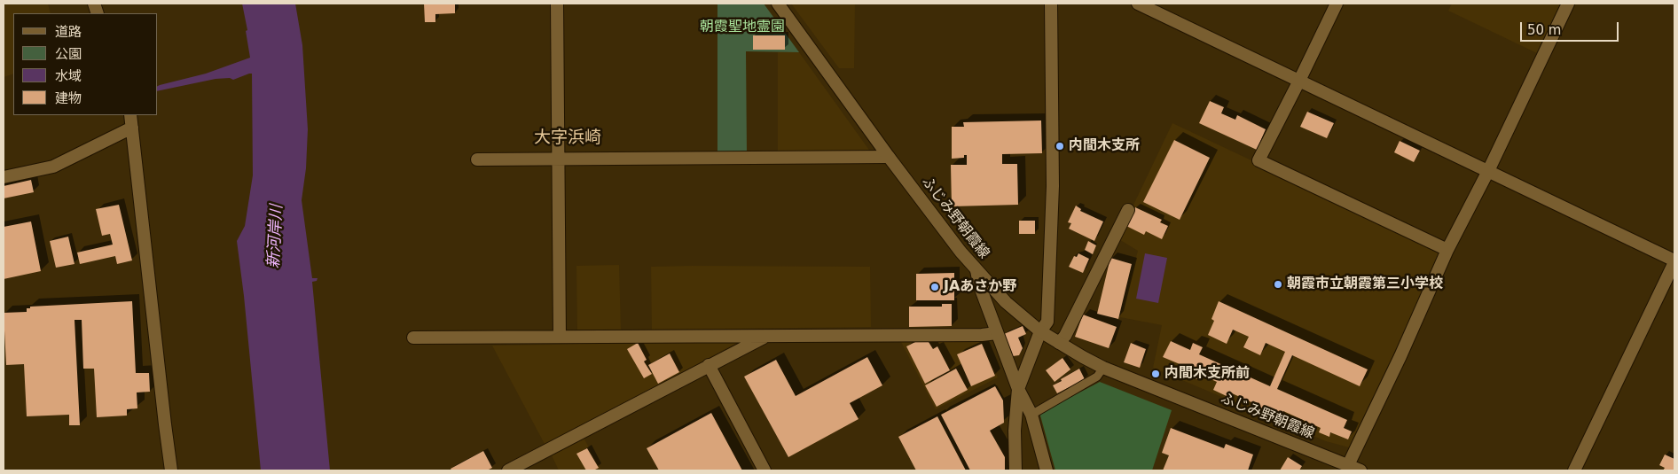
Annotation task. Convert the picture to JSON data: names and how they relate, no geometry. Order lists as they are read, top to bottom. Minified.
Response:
{"streets":{"street":["ふじみ野朝霞線"]},"districts":["大字浜崎"],"water":["新河岸川"],"parks":["朝霞聖地霊園"],"places":["内間木支所","朝霞市立朝霞第三小学校","JAあさか野","内間木支所前"],"legend":["道路","公園","水域","建物"],"scale_bar":"50 m"}
